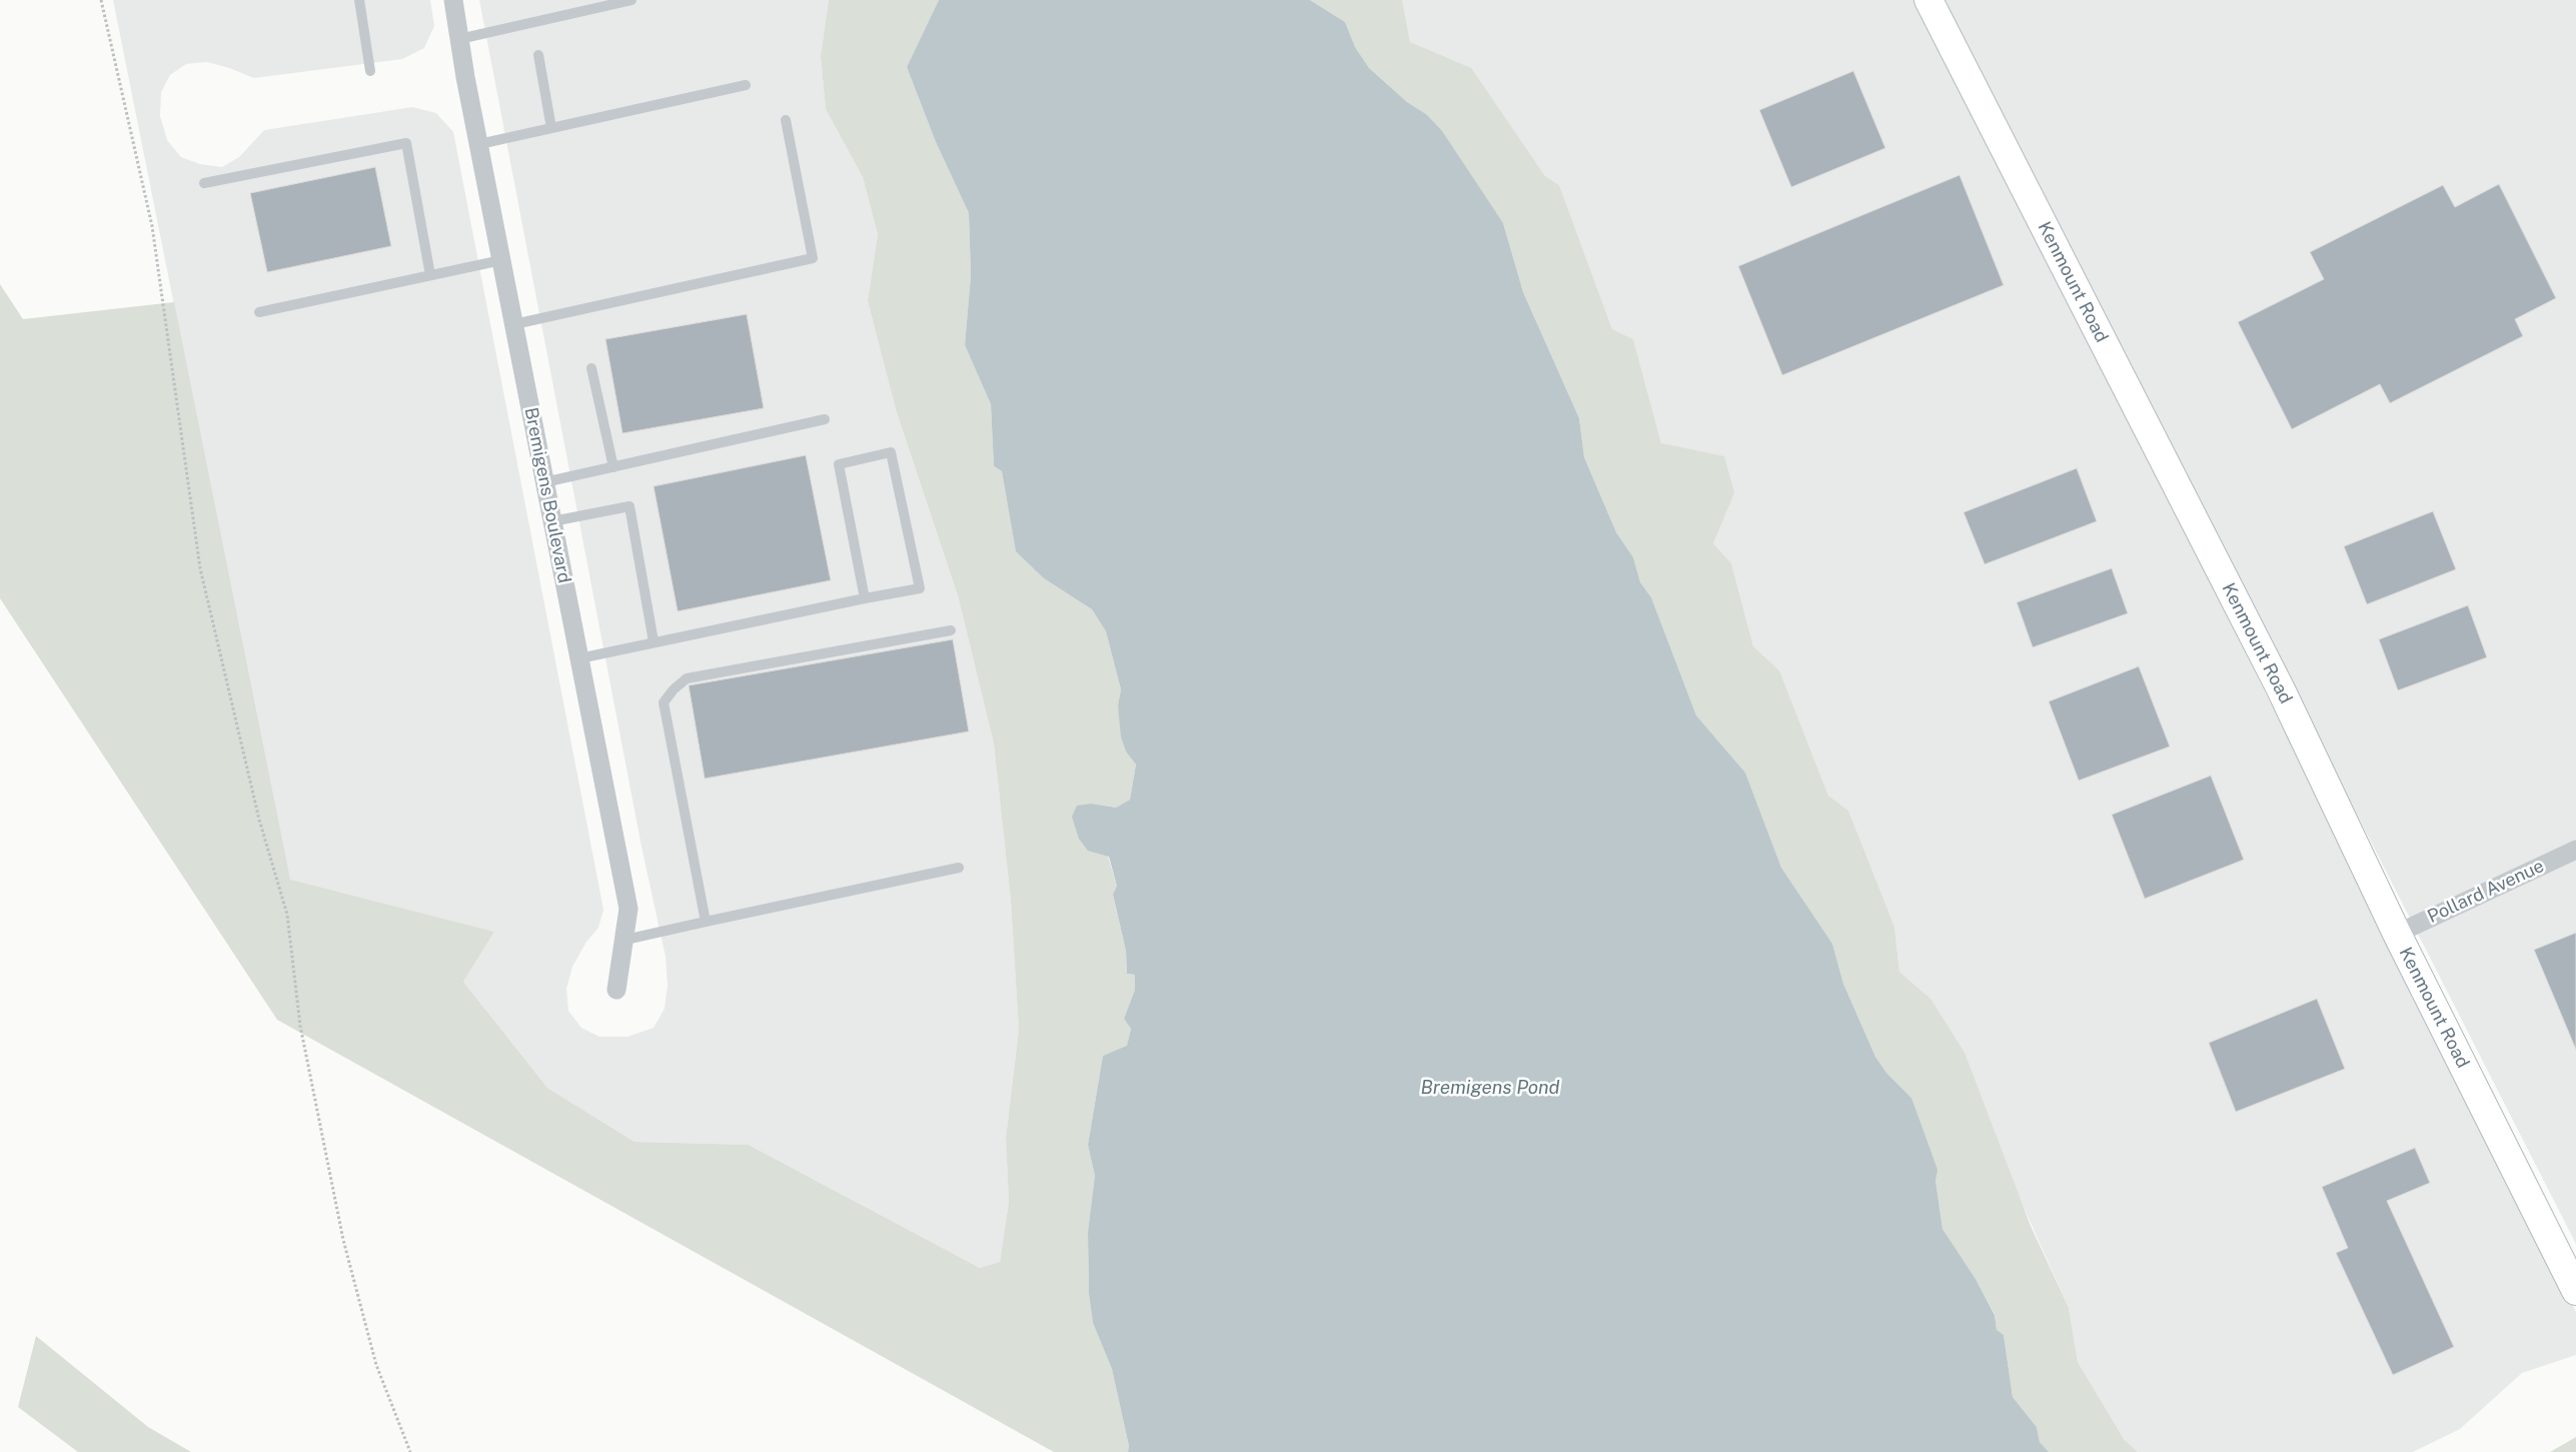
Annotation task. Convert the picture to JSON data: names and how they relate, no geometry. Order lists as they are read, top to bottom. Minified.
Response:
{"streets":{"main road":["Kenmount Road"],"street":["Bremigens Boulevard","Pollard Avenue"]},"crossings":[["Kenmount Road","Pollard Avenue"]],"water":["Bremigens Pond"]}
